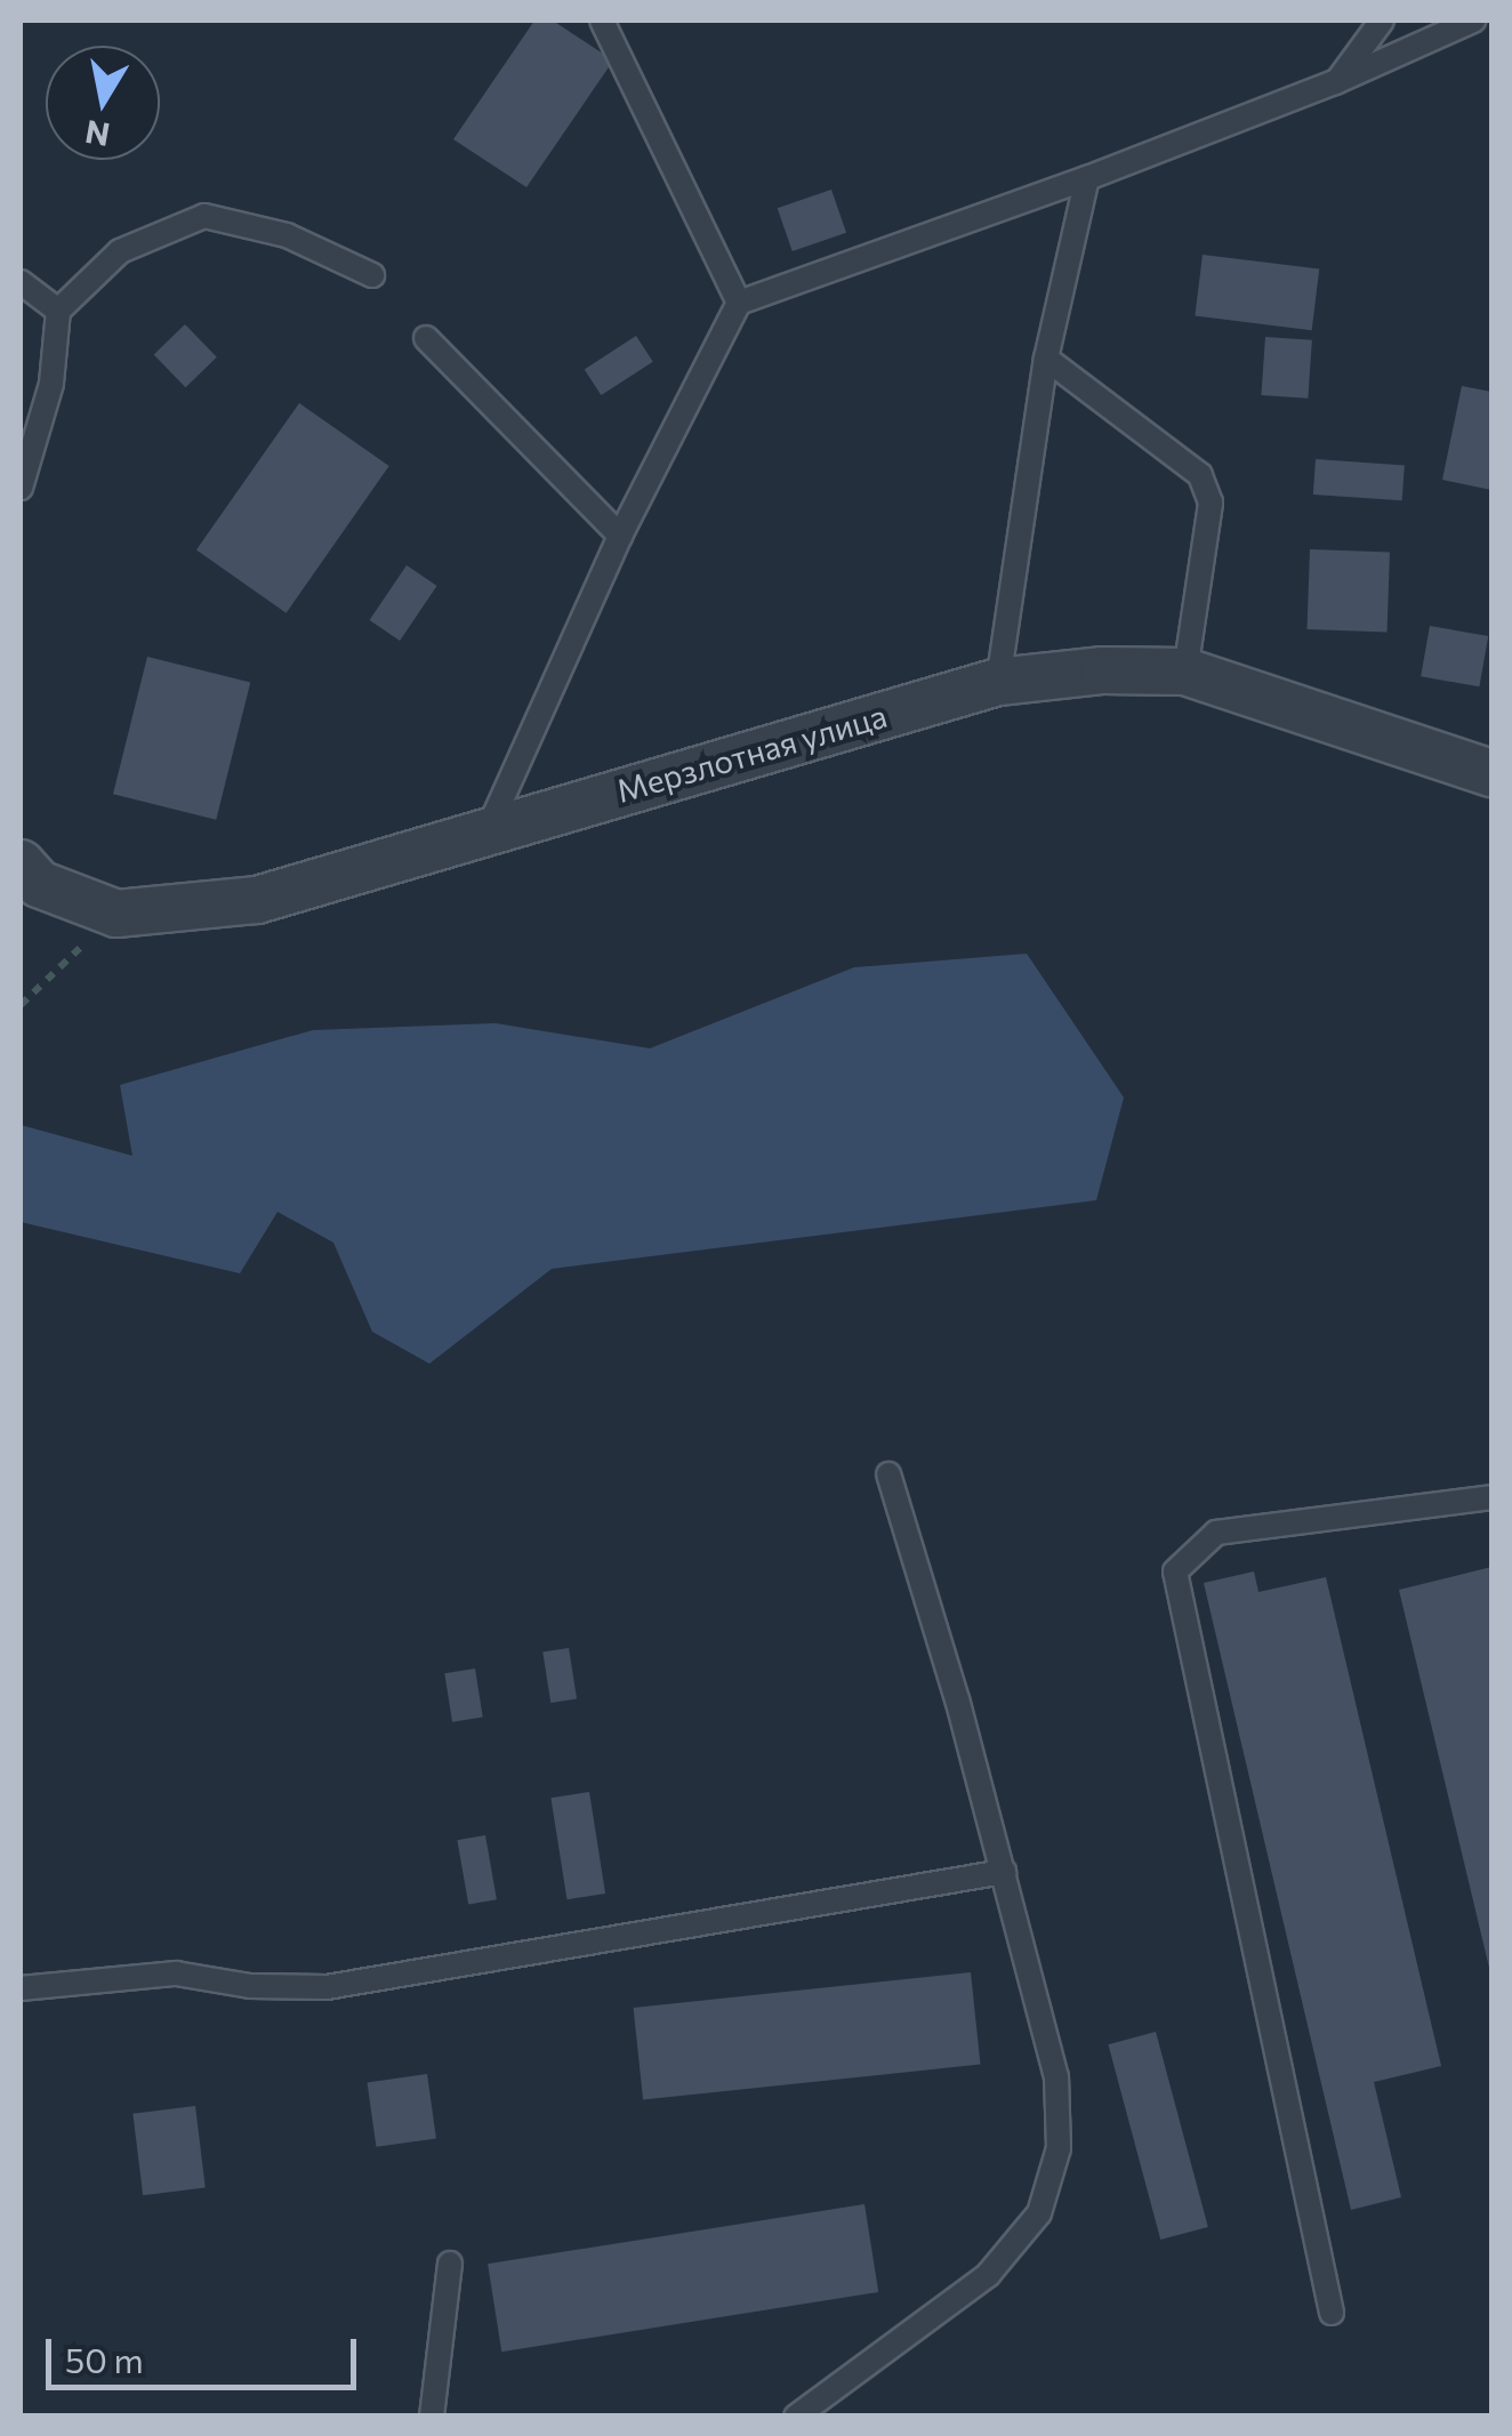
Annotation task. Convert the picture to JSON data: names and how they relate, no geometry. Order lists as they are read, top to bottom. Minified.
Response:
{"streets":{"street":["Мерзлотная улица"]},"scale_bar":"50 m","north":"bottom"}
